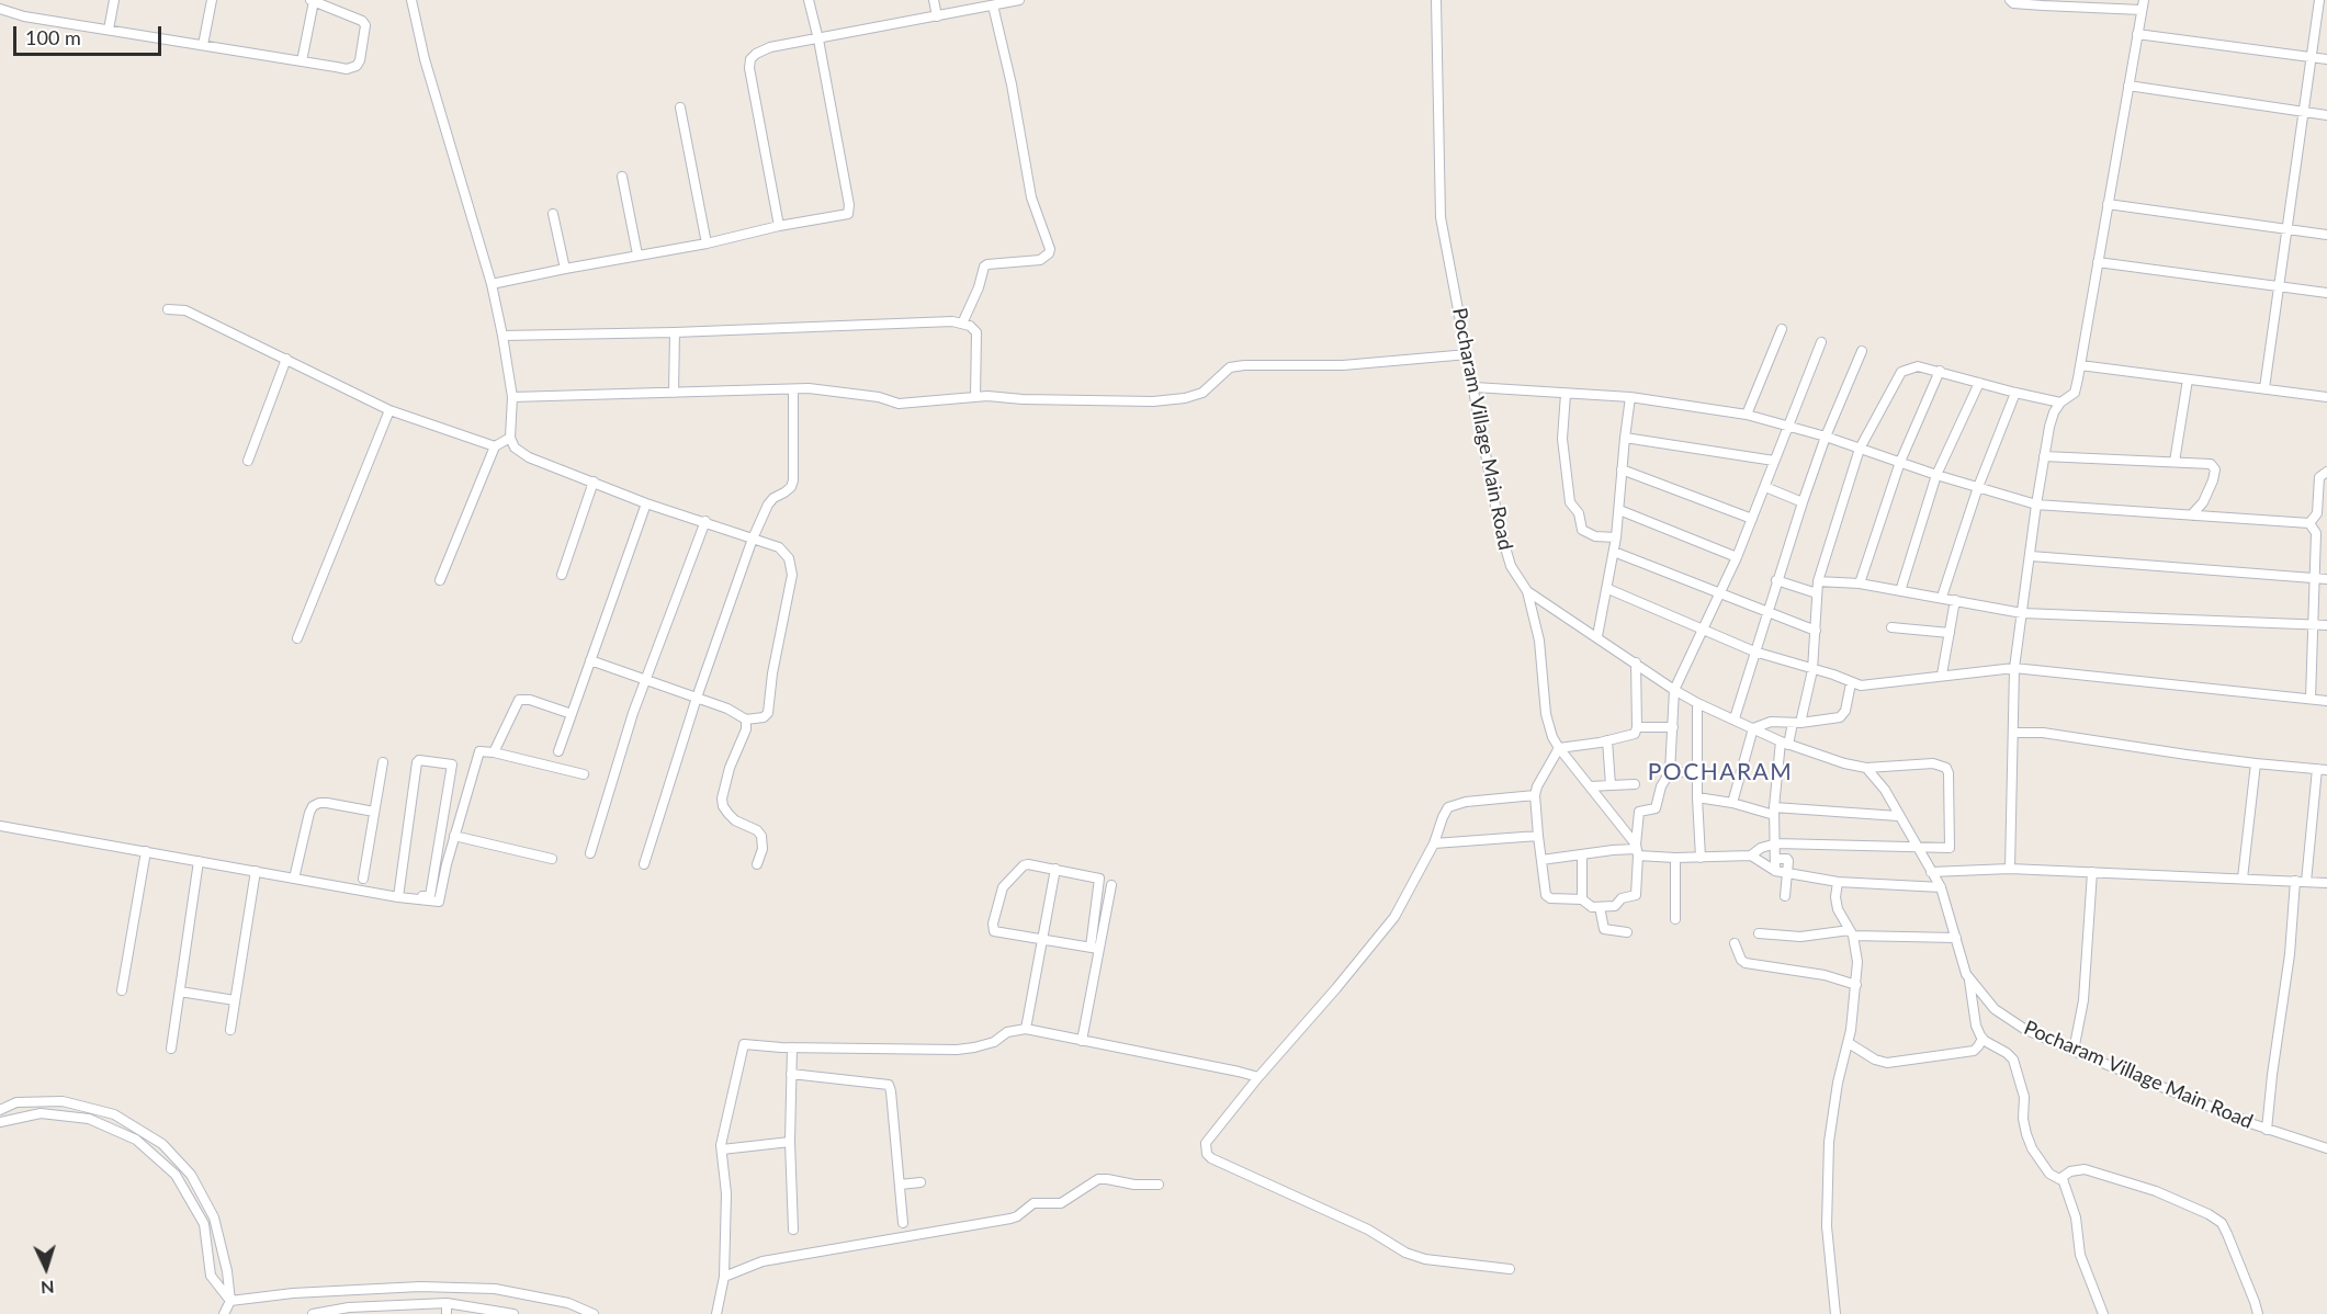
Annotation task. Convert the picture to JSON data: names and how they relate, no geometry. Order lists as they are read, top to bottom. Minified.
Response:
{"streets":{"street":["Pocharam Village Main Road"]},"districts":["POCHARAM"],"scale_bar":"100 m","north":"bottom"}
